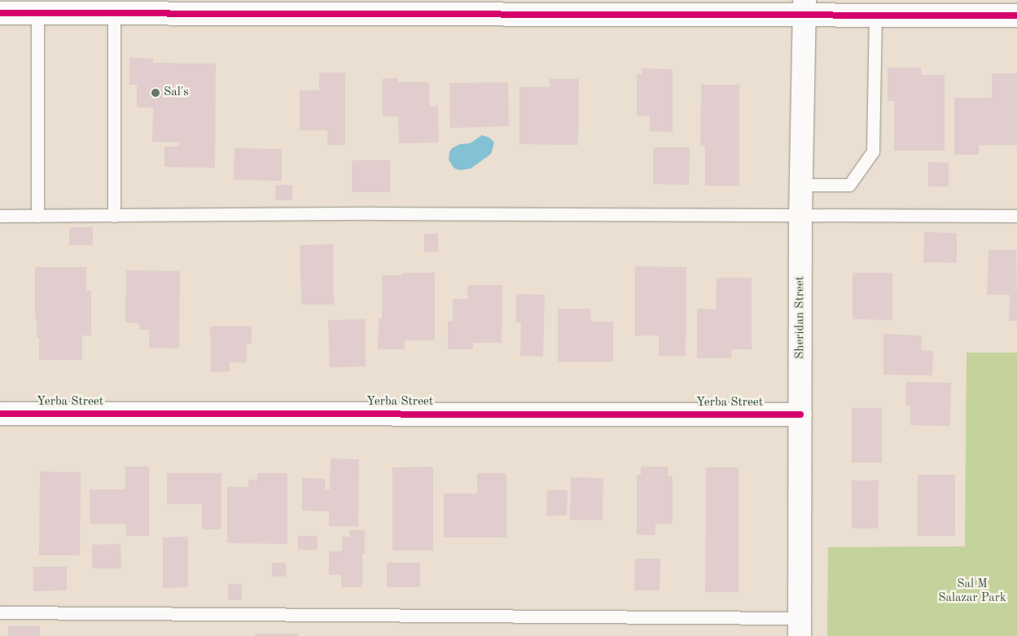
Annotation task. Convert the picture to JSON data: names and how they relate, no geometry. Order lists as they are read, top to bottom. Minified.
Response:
{"streets":{"street":["Sheridan Street","Yerba Street"]},"crossings":[["Sheridan Street","Yerba Street"]],"parks":["Sal M Salazar Park"],"places":["Sal's"]}
